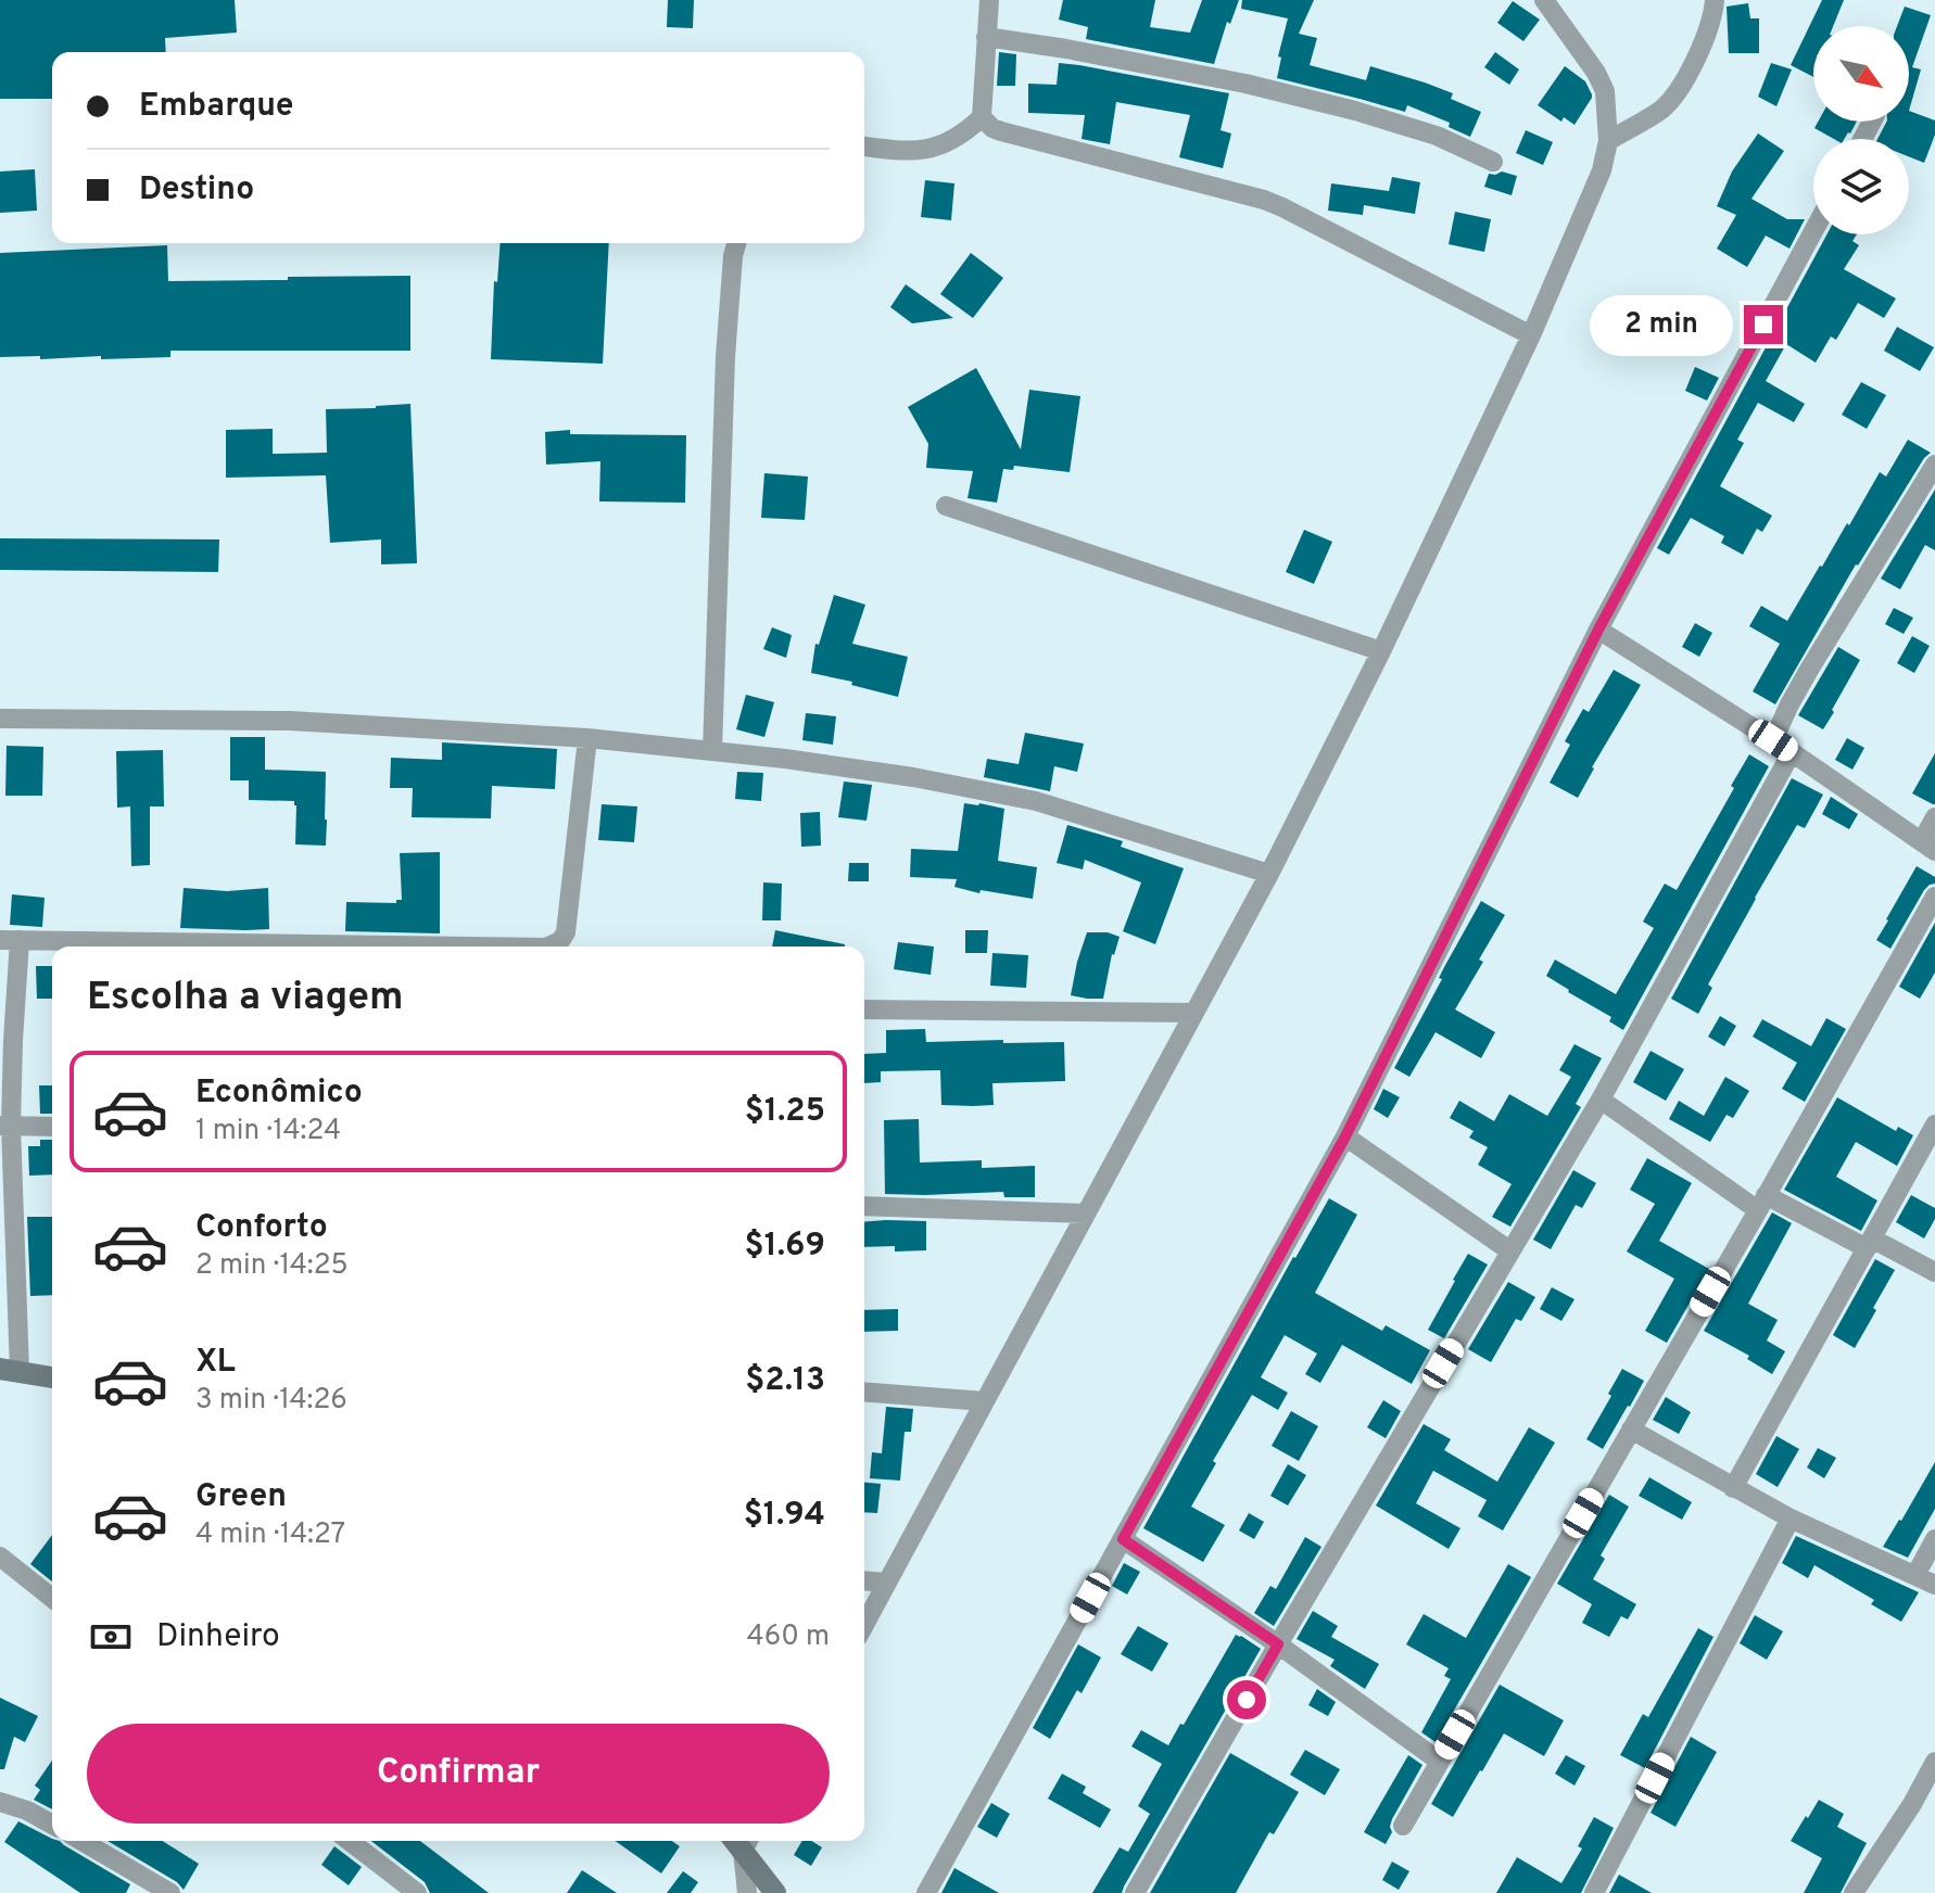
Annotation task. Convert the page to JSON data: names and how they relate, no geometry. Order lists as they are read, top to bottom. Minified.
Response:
{"north":"bottom right","page":{"banner":["Embarque","Destino"],"bubble":"2 min","heading":"Escolha a viagem","list":[{"name":"Econômico","note":"1 min · 14:24","value":"$1.25"},{"name":"Conforto","note":"2 min · 14:25","value":"$1.69"},{"name":"XL","note":"3 min · 14:26","value":"$2.13"},{"name":"Green","note":"4 min · 14:27","value":"$1.94"}],"pay":["Dinheiro","460 m"],"buttons":"Confirmar"}}
